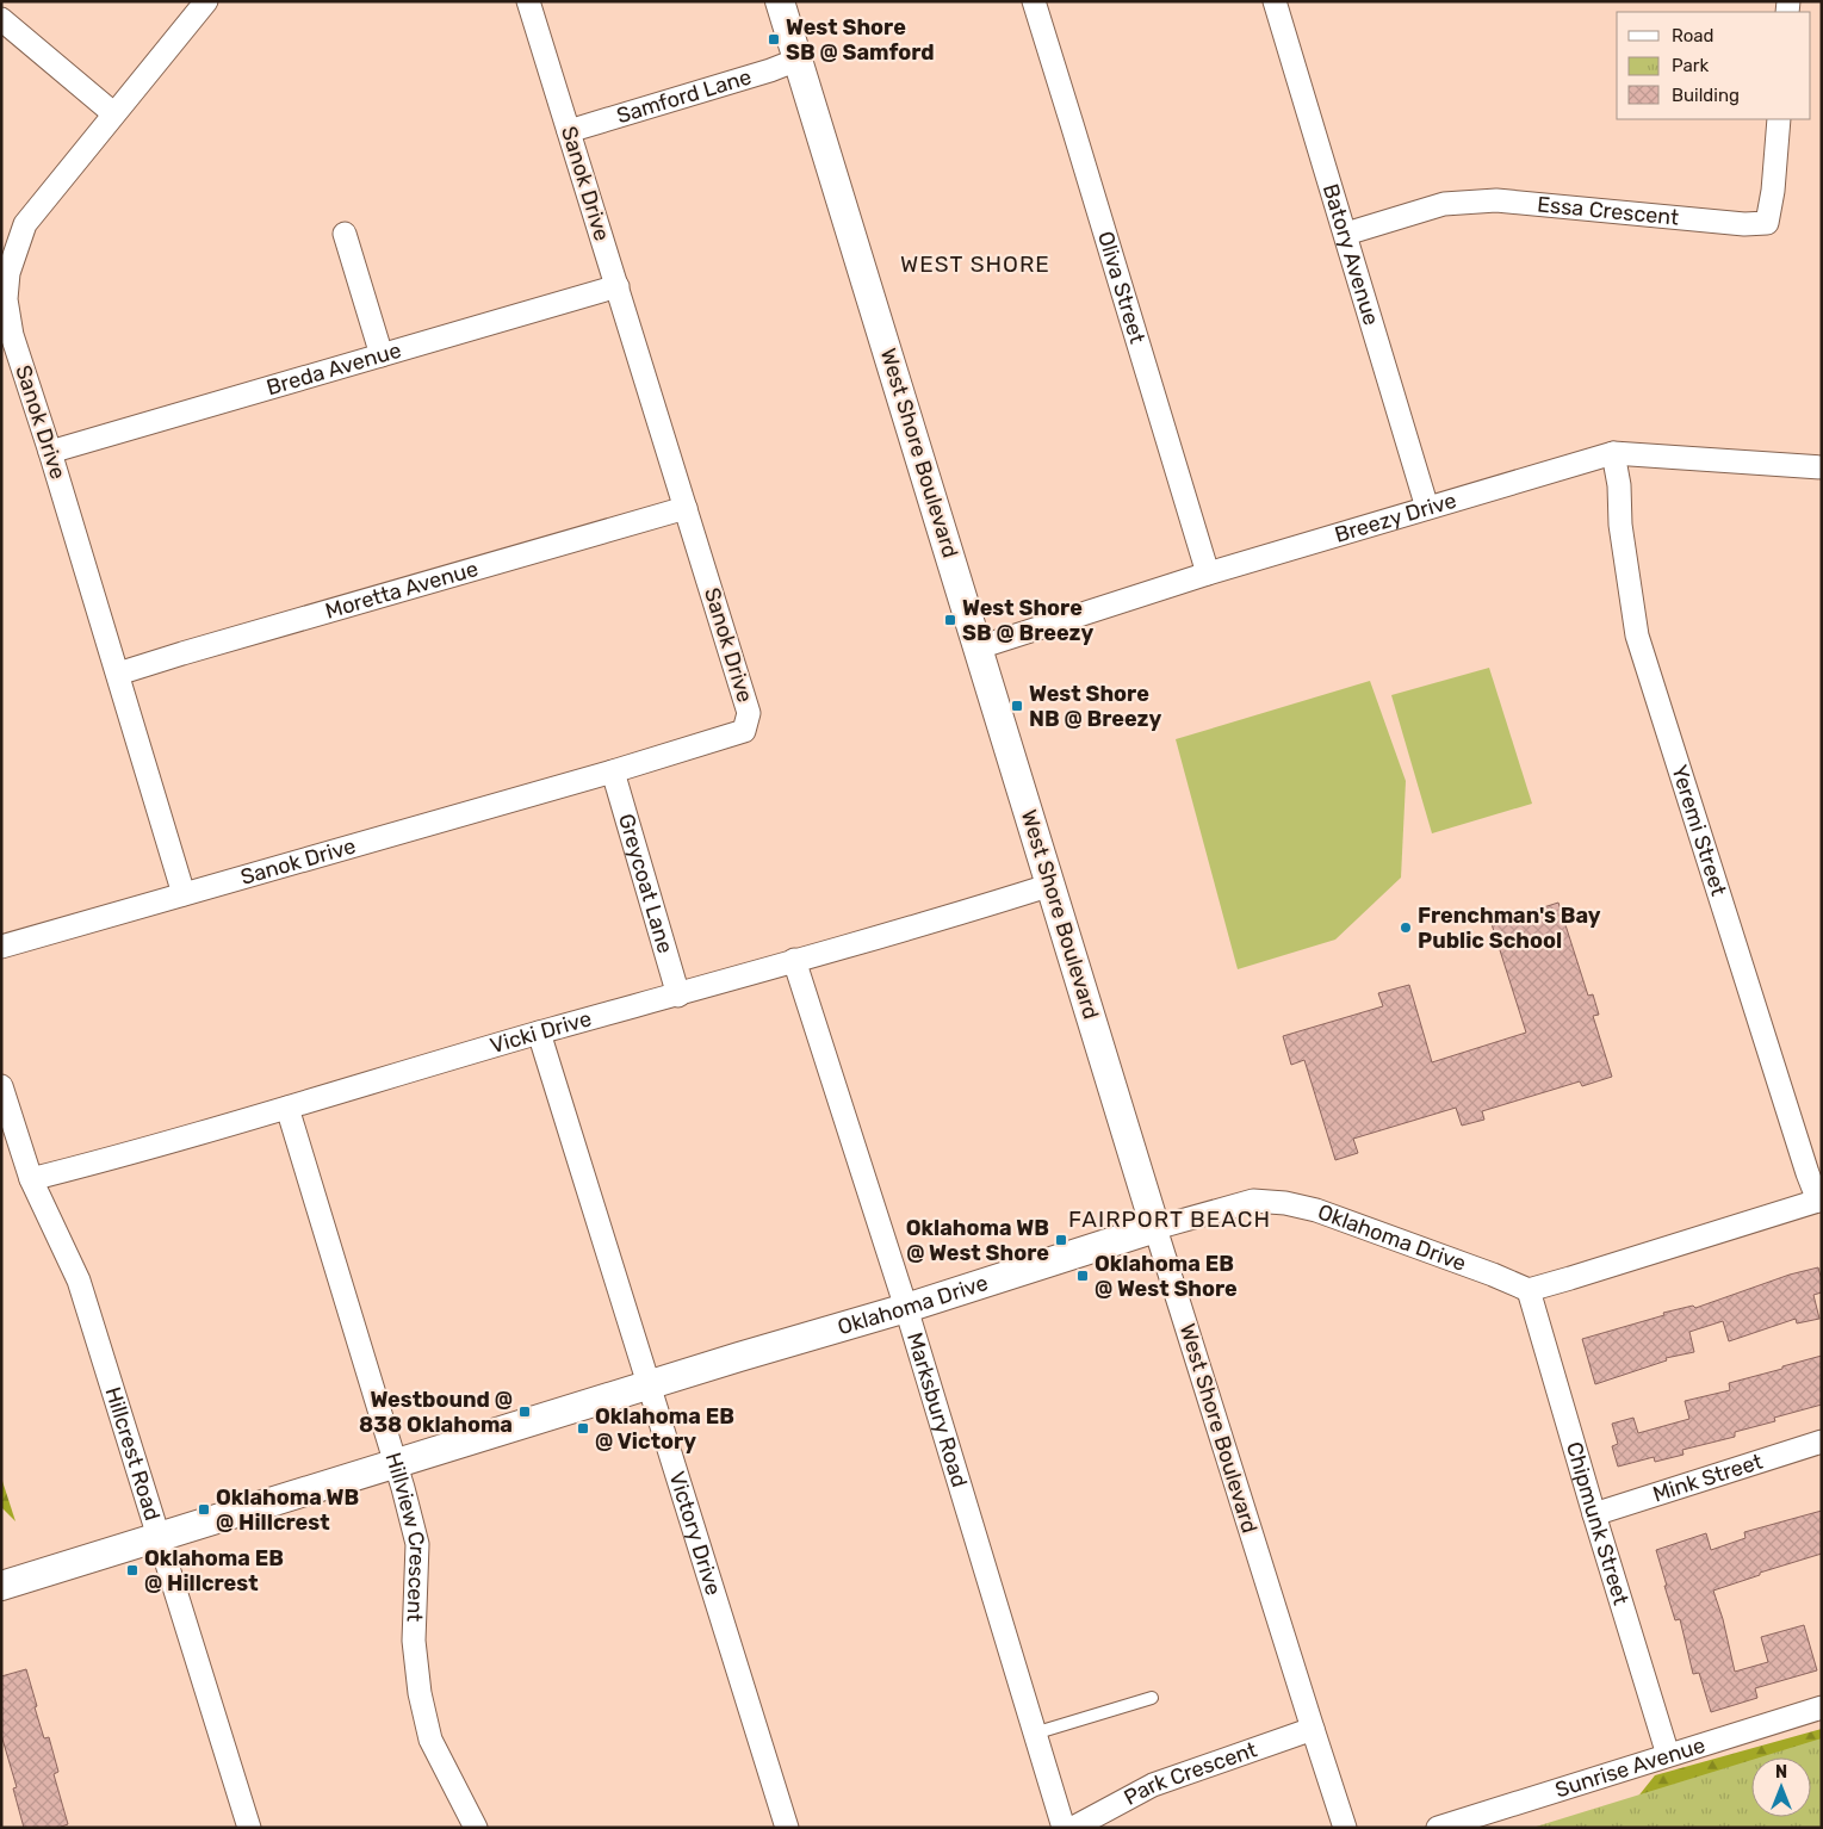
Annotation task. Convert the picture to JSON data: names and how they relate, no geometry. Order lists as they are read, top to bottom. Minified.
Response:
{"streets":{"street":["Samford Lane","Sanok Drive","Essa Crescent","Batory Avenue","Oliva Street","Breda Avenue","West Shore Boulevard","Breezy Drive","Moretta Avenue","Yeremi Street","Greycoat Lane","Vicki Drive","Oklahoma Drive","Marksbury Road","Hillcrest Road","Mink Street","Chipmunk Street","Victory Drive","Hillview Crescent","Sunrise Avenue","Park Crescent"]},"crossings":[["Samford Lane","Sanok Drive"],["Samford Lane","West Shore Boulevard"],["Sanok Drive","Breda Avenue"],["Sanok Drive","Moretta Avenue"],["Sanok Drive","Greycoat Lane"],["Essa Crescent","Batory Avenue"],["Batory Avenue","Breezy Drive"],["Oliva Street","Breezy Drive"],["West Shore Boulevard","Breezy Drive"],["West Shore Boulevard","Vicki Drive"],["West Shore Boulevard","Oklahoma Drive"],["West Shore Boulevard","Park Crescent"],["Breezy Drive","Yeremi Street"],["Greycoat Lane","Vicki Drive"],["Vicki Drive","Marksbury Road"],["Vicki Drive","Hillcrest Road"],["Vicki Drive","Victory Drive"],["Vicki Drive","Hillview Crescent"],["Oklahoma Drive","Marksbury Road"],["Oklahoma Drive","Hillcrest Road"],["Oklahoma Drive","Chipmunk Street"],["Oklahoma Drive","Victory Drive"],["Oklahoma Drive","Hillview Crescent"],["Mink Street","Chipmunk Street"],["Chipmunk Street","Sunrise Avenue"]],"districts":["WEST SHORE","FAIRPORT BEACH"],"places":{"transit":["West Shore SB @ Samford","West Shore SB @ Breezy","West Shore NB @ Breezy","Oklahoma WB @ West Shore","Oklahoma EB @ West Shore","Westbound @ 838 Oklahoma","Oklahoma EB @ Victory","Oklahoma WB @ Hillcrest","Oklahoma EB @ Hillcrest"],"other":["Frenchman's Bay Public School"]},"legend":["Road","Park","Building"],"north":"top"}
